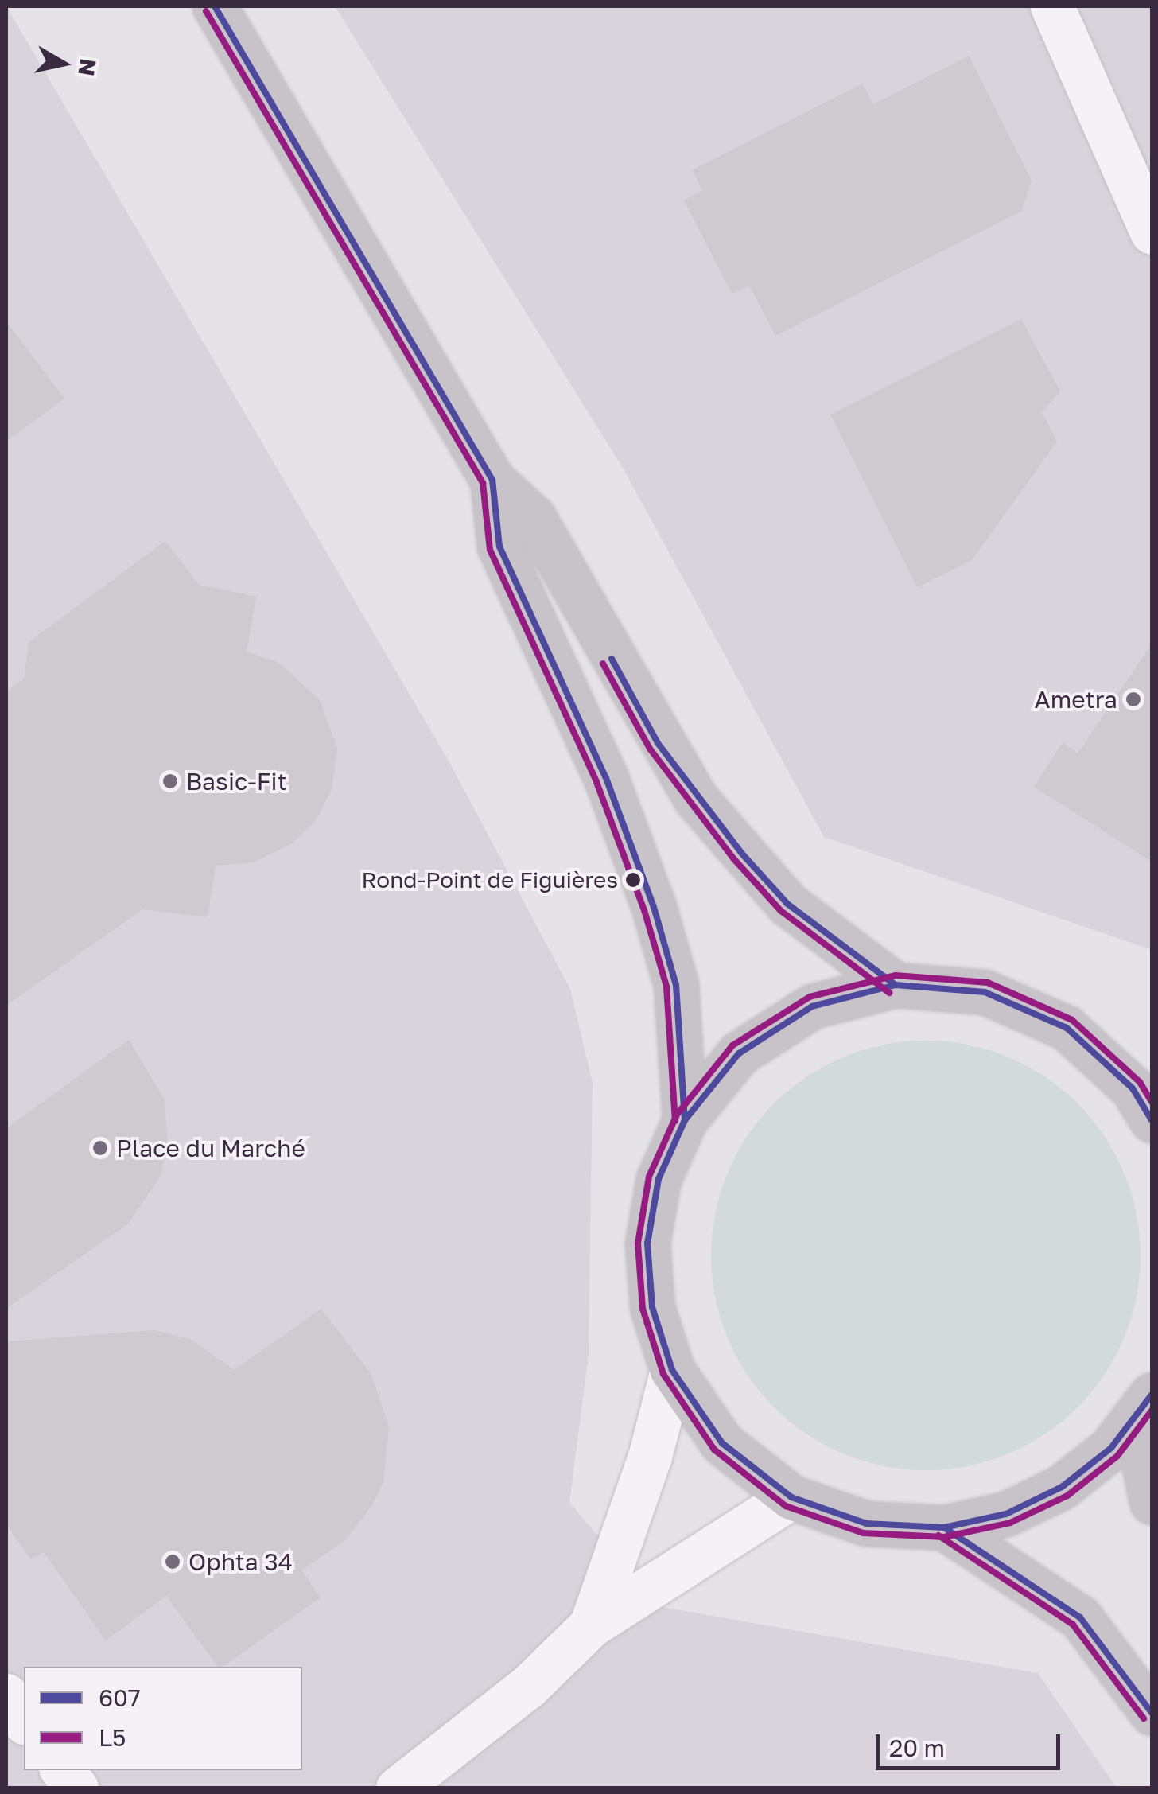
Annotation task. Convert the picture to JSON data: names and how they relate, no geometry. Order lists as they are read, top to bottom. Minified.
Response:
{"places":["Ametra","Basic-Fit","Rond-Point de Figuières","Place du Marché","Ophta 34"],"lines":["transit line 607","transit line L5"],"legend":["607","L5"],"scale_bar":"20 m","north":"right"}
